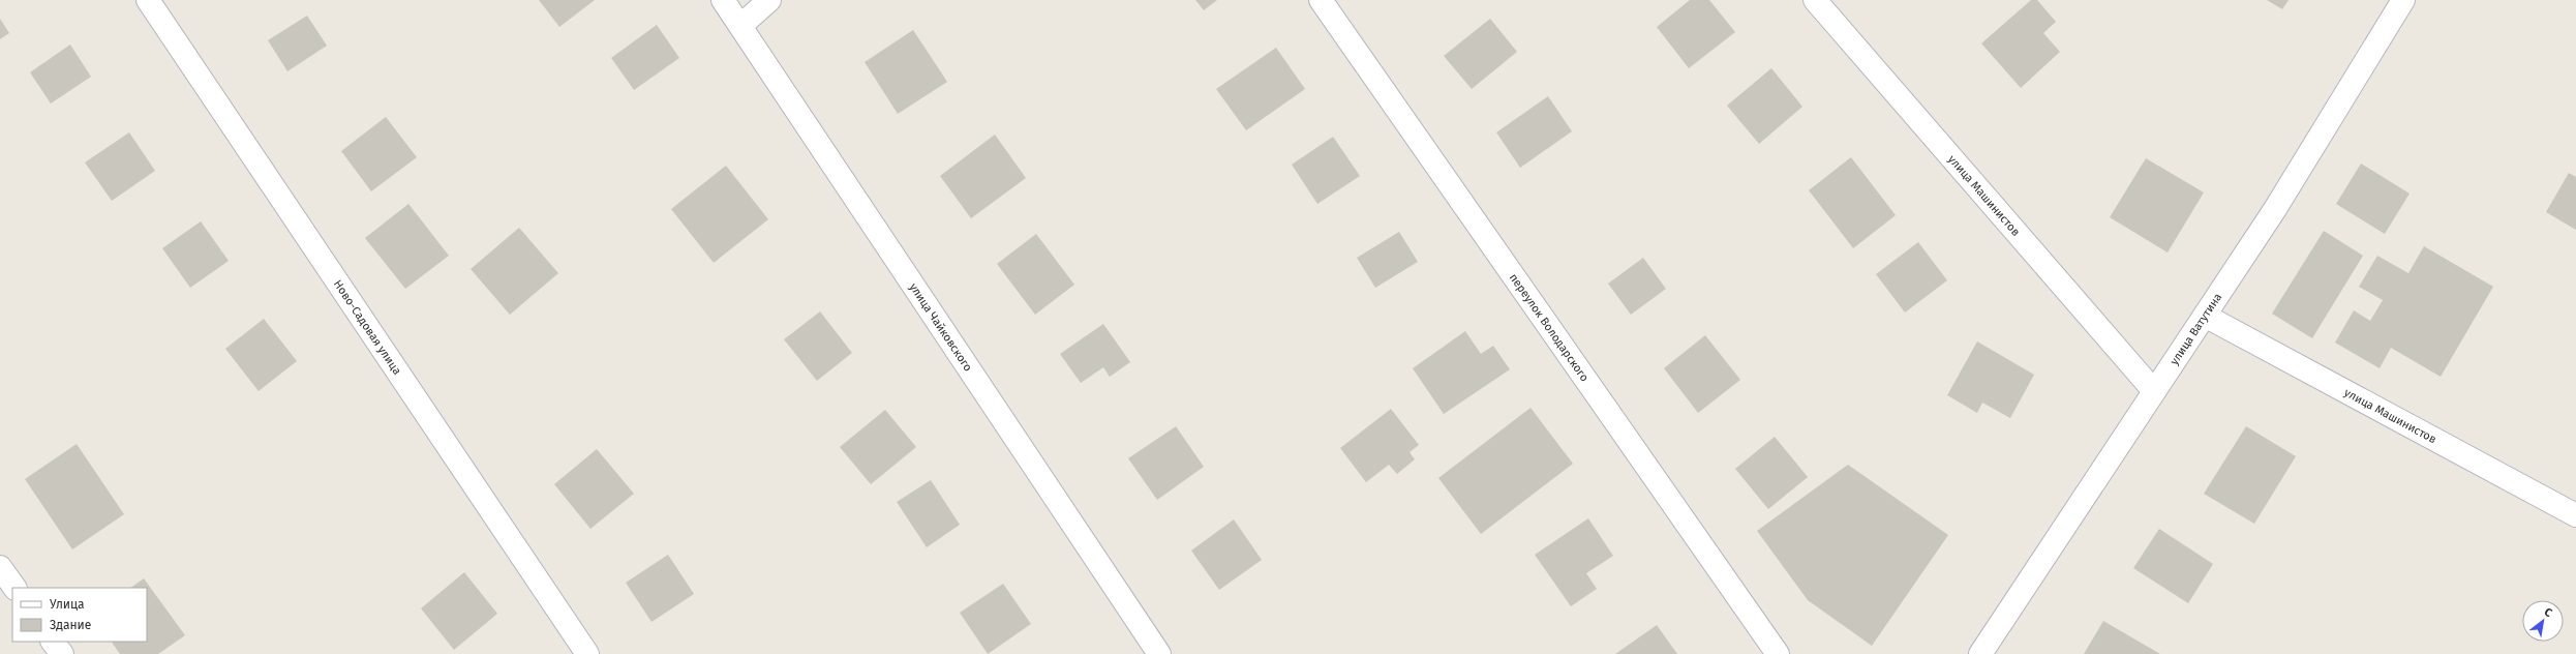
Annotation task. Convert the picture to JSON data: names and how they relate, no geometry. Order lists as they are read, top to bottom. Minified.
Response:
{"streets":{"street":["улица Машинистов","Ново-Садовая улица","улица Чайковского","переулок Володарского","улица Ватутина"]},"crossings":[["улица Машинистов","улица Ватутина"]],"legend":["Улица","Здание"],"north":"top right"}
